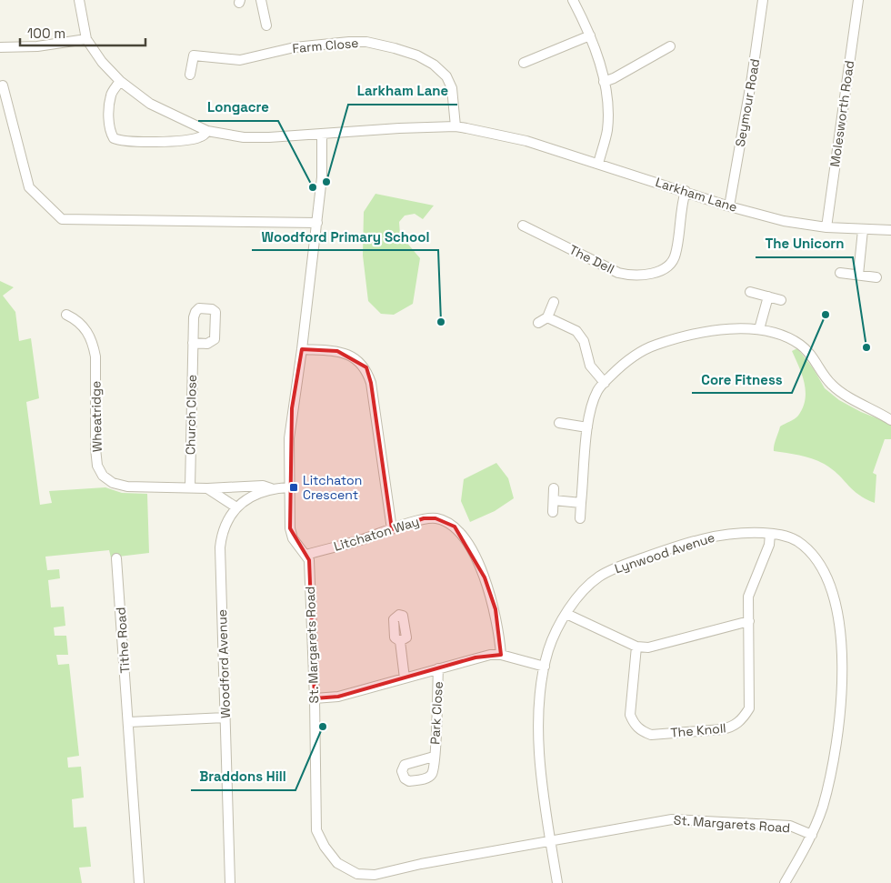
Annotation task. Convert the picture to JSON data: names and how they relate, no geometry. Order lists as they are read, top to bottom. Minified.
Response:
{"streets":{"street":["Farm Close","Seymour Road","Molesworth Road","Larkham Lane","The Dell","Church Close","Wheatridge","Litchaton Way","Lynwood Avenue","Tithe Road","St. Margarets Road","Woodford Avenue","Park Close","The Knoll"]},"crossings":[["Farm Close","Larkham Lane"],["Seymour Road","Larkham Lane"],["Molesworth Road","Larkham Lane"],["Larkham Lane","The Dell"],["Larkham Lane","St. Margarets Road"],["Church Close","Wheatridge"],["Wheatridge","Woodford Avenue"],["Litchaton Way","St. Margarets Road"],["Lynwood Avenue","St. Margarets Road"],["Lynwood Avenue","The Knoll"],["St. Margarets Road","Woodford Avenue"]],"places":{"other":["Larkham Lane","Longacre","Core Fitness","Woodford Primary School","The Unicorn","Braddons Hill"],"transit":["Litchaton Crescent"]},"scale_bar":"100 m"}
